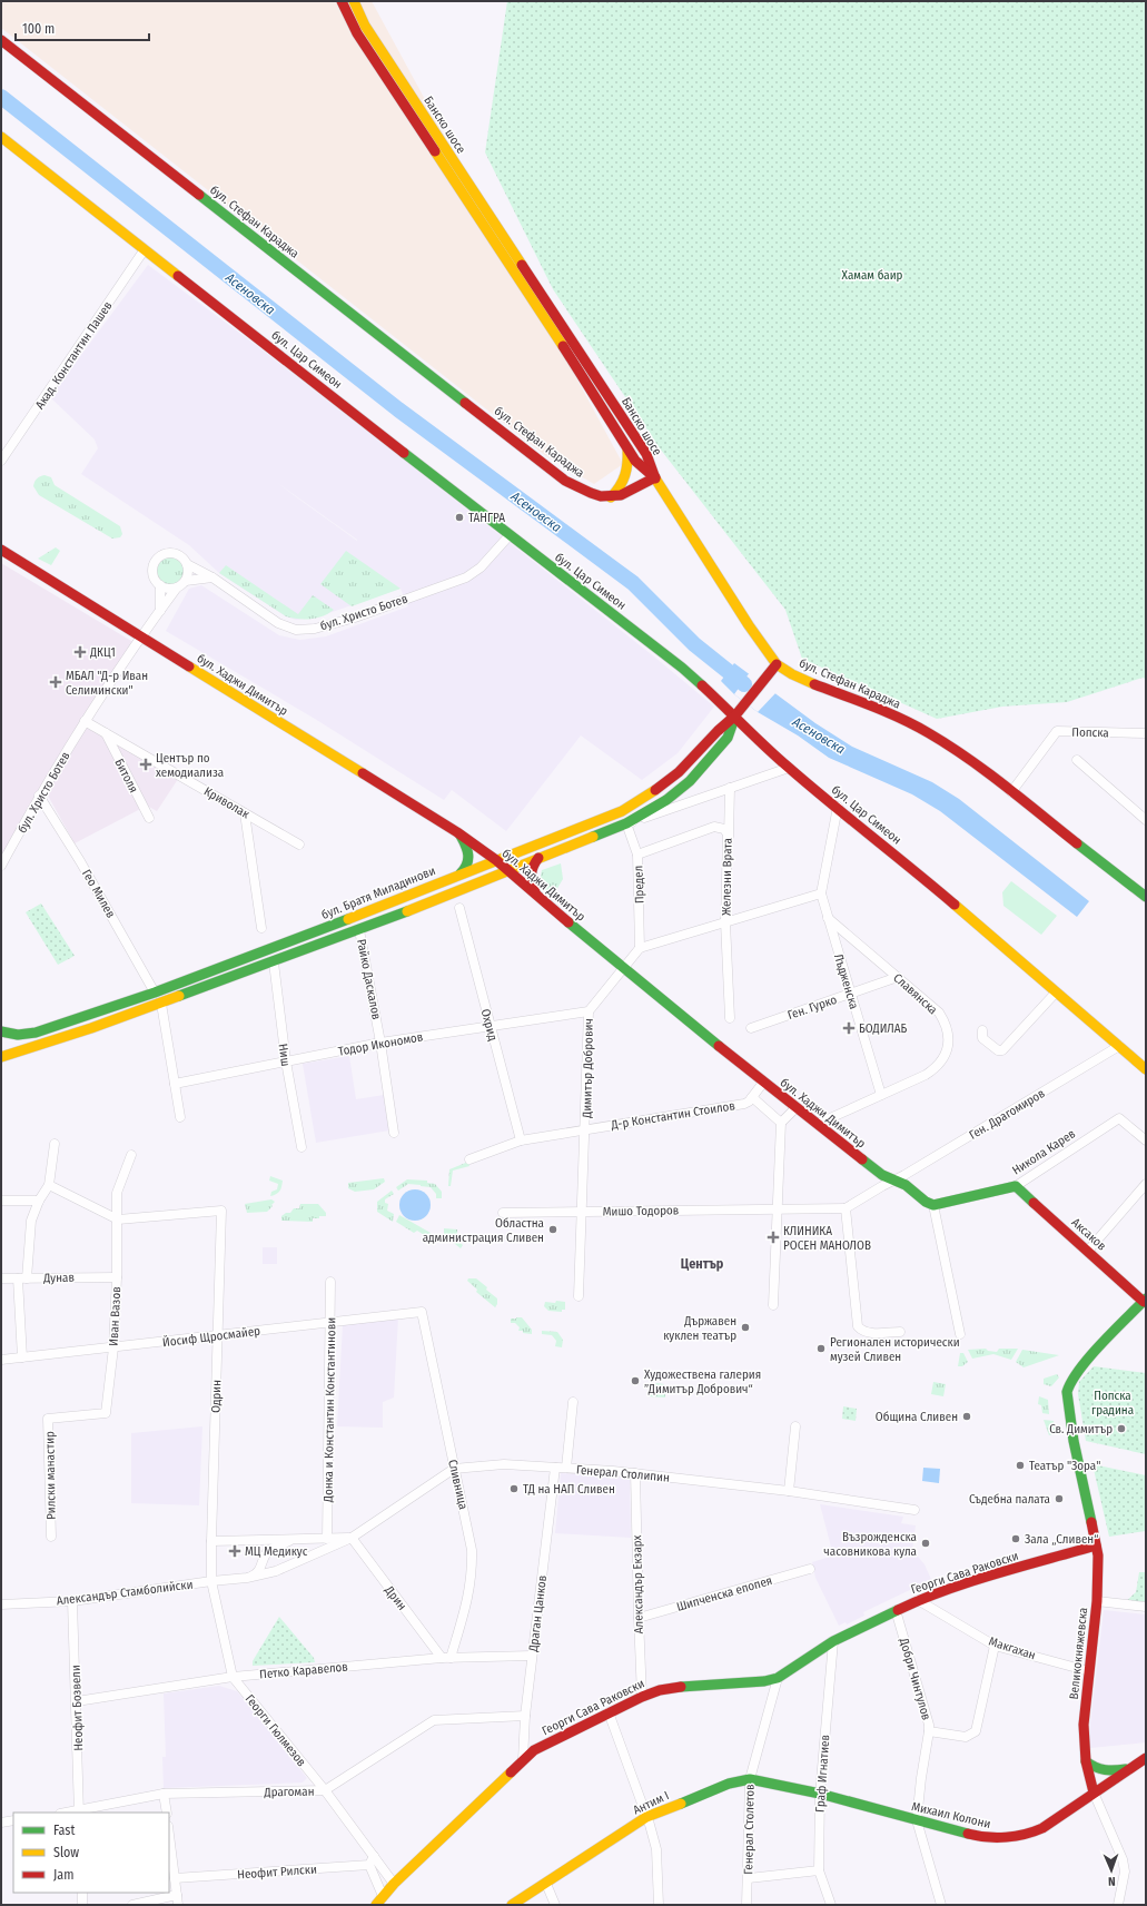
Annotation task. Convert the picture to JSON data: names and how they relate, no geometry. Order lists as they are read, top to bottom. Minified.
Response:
{"streets":{"main road":["Банско шосе","бул. Стефан Караджа","бул. Цар Симеон","бул. Хаджи Димитър","бул. Братя Миладинови","Никола Карев","Аксаков","Георги Сава Раковски","Великокняжевска","Антим I","Михаил Колони"],"street":["Акад. Константин Пашев","бул. Христо Ботев","Попска","Битоля","Криволак","Железни Врата","Предел","Гео Милев","Райко Даскалов","Лъдженска","Славянска","Ген. Гурко","Охрид","Тодор Икономов","Ниш","Димитър Добрович","Ген. Драгомиров","Д-р Константин Стоилов","Мишо Тодоров","Дунав","Иван Вазов","Йосиф Щросмайер","Одрин","Донка и Константин Константинови","Генерал Столипин","Рилски манастир","Сливница","Александър Екзарх","Александър Стамболийски","Шипченска епопея","Дрин","Драган Цанков","Макгахан","Петко Каравелов","Добри Чинтулов","Неофит Бозвели","Георги Гюлмезов","Граф Игнатиев","Драгоман","Генерал Столетов","Неофит Рилски"]},"crossings":[["Банско шосе","бул. Стефан Караджа"],["бул. Стефан Караджа","Попска"],["бул. Стефан Караджа","бул. Братя Миладинови"],["Акад. Константин Пашев","бул. Цар Симеон"],["бул. Цар Симеон","бул. Христо Ботев"],["бул. Цар Симеон","бул. Братя Миладинови"],["бул. Цар Симеон","Ген. Драгомиров"],["бул. Христо Ботев","бул. Хаджи Димитър"],["бул. Христо Ботев","Криволак"],["бул. Христо Ботев","Гео Милев"],["бул. Хаджи Димитър","бул. Братя Миладинови"],["бул. Хаджи Димитър","Славянска"],["бул. Хаджи Димитър","Димитър Добрович"],["бул. Хаджи Димитър","Ген. Драгомиров"],["бул. Хаджи Димитър","Д-р Константин Стоилов"],["бул. Хаджи Димитър","Никола Карев"],["Битоля","Криволак"],["Железни Врата","Предел"],["Предел","бул. Братя Миладинови"],["Предел","Димитър Добрович"],["бул. Братя Миладинови","Гео Милев"],["бул. Братя Миладинови","Райко Даскалов"],["бул. Братя Миладинови","Ниш"],["Райко Даскалов","Тодор Икономов"],["Лъдженска","Славянска"],["Лъдженска","Ген. Гурко"],["Славянска","Ген. Гурко"],["Охрид","Тодор Икономов"],["Охрид","Д-р Константин Стоилов"],["Тодор Икономов","Ниш"],["Тодор Икономов","Димитър Добрович"],["Димитър Добрович","Д-р Константин Стоилов"],["Димитър Добрович","Мишо Тодоров"],["Ген. Драгомиров","Мишо Тодоров"],["Никола Карев","Аксаков"],["Аксаков","Великокняжевска"],["Дунав","Иван Вазов"],["Иван Вазов","Йосиф Щросмайер"],["Иван Вазов","Одрин"],["Иван Вазов","Рилски манастир"],["Йосиф Щросмайер","Одрин"],["Йосиф Щросмайер","Донка и Константин Константинови"],["Йосиф Щросмайер","Сливница"],["Одрин","Александър Стамболийски"],["Одрин","Георги Гюлмезов"],["Генерал Столипин","Сливница"],["Генерал Столипин","Александър Екзарх"],["Генерал Столипин","Александър Стамболийски"],["Генерал Столипин","Дрин"],["Генерал Столипин","Драган Цанков"],["Сливница","Дрин"],["Сливница","Петко Каравелов"],["Георги Сава Раковски","Александър Екзарх"],["Георги Сава Раковски","Драган Цанков"],["Георги Сава Раковски","Макгахан"],["Георги Сава Раковски","Великокняжевска"],["Георги Сава Раковски","Добри Чинтулов"],["Георги Сава Раковски","Георги Гюлмезов"],["Георги Сава Раковски","Граф Игнатиев"],["Георги Сава Раковски","Генерал Столетов"],["Александър Екзарх","Шипченска епопея"],["Александър Стамболийски","Неофит Бозвели"],["Александър Стамболийски","Георги Гюлмезов"],["Дрин","Петко Каравелов"],["Драган Цанков","Петко Каравелов"],["Драган Цанков","Драгоман"],["Макгахан","Великокняжевска"],["Великокняжевска","Михаил Колони"],["Петко Каравелов","Неофит Бозвели"],["Петко Каравелов","Георги Гюлмезов"],["Добри Чинтулов","Михаил Колони"],["Неофит Бозвели","Драгоман"],["Георги Гюлмезов","Драгоман"],["Граф Игнатиев","Антим I"],["Граф Игнатиев","Михаил Колони"],["Антим I","Михаил Колони"],["Антим I","Генерал Столетов"]],"districts":["Център"],"water":["Асеновска"],"parks":["Хамам баир","Попска градина"],"places":{"other":["ТАНГРА","Областна администрация Сливен","Държавен куклен театър","Регионален исторически музей Сливен","Художествена галерия ”Димитър Добрович“","Община Сливен","Св. Димитър","Театър \"Зора\"","ТД на НАП Сливен","Съдебна палата","Зала „Сливен“","Възрожденска часовникова кула"],"health":["ДКЦ1","МБАЛ \"Д-р Иван Селимински\"","Център по хемодиализа","БОДИЛАБ","КЛИНИКА РОСЕН МАНОЛОВ","МЦ Медикус"]},"legend":["Fast","Slow","Jam"],"scale_bar":"100 m","north":"bottom"}
